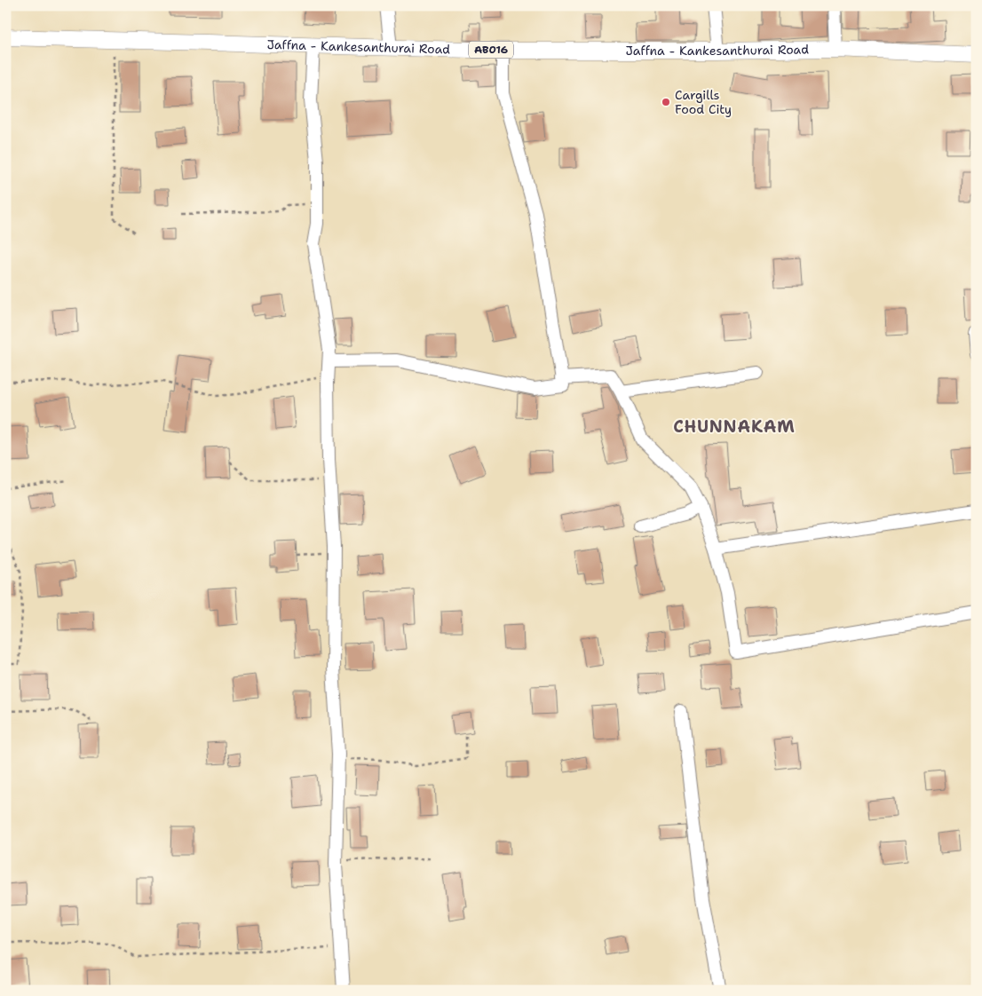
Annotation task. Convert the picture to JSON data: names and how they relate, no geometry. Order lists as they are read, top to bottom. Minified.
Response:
{"streets":{"main road":["Jaffna - Kankesanthurai Road","AB016"]},"districts":["CHUNNAKAM"],"places":["Cargills Food City"]}
